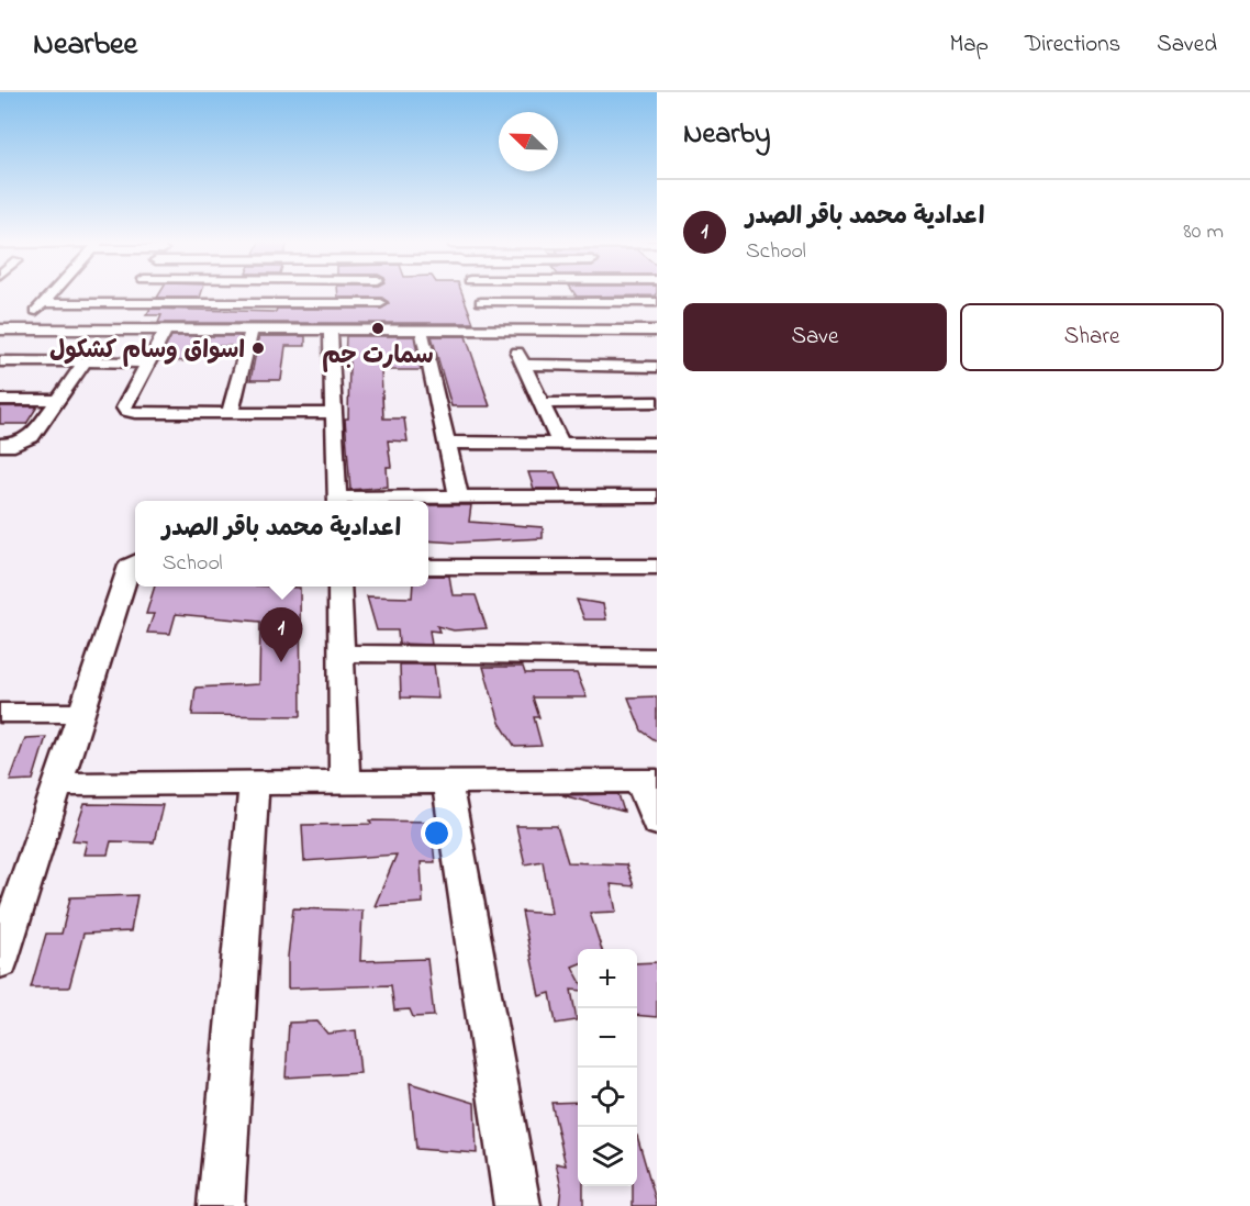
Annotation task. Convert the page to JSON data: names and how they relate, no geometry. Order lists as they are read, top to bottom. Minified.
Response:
{"places":["سمارت جم","اسواق وسام كشكول"],"north":"top left","page":{"header":"Nearbee","nav":["Map","Directions","Saved"],"heading":"Nearby","list":[{"mark":"1","name":"اعدادية محمد باقر الصدر","note":"School","value":"80 m"}],"buttons":["Save","Share"],"popup":["اعدادية محمد باقر الصدر","School"],"pins":"1","map_buttons":["+","−"]}}
